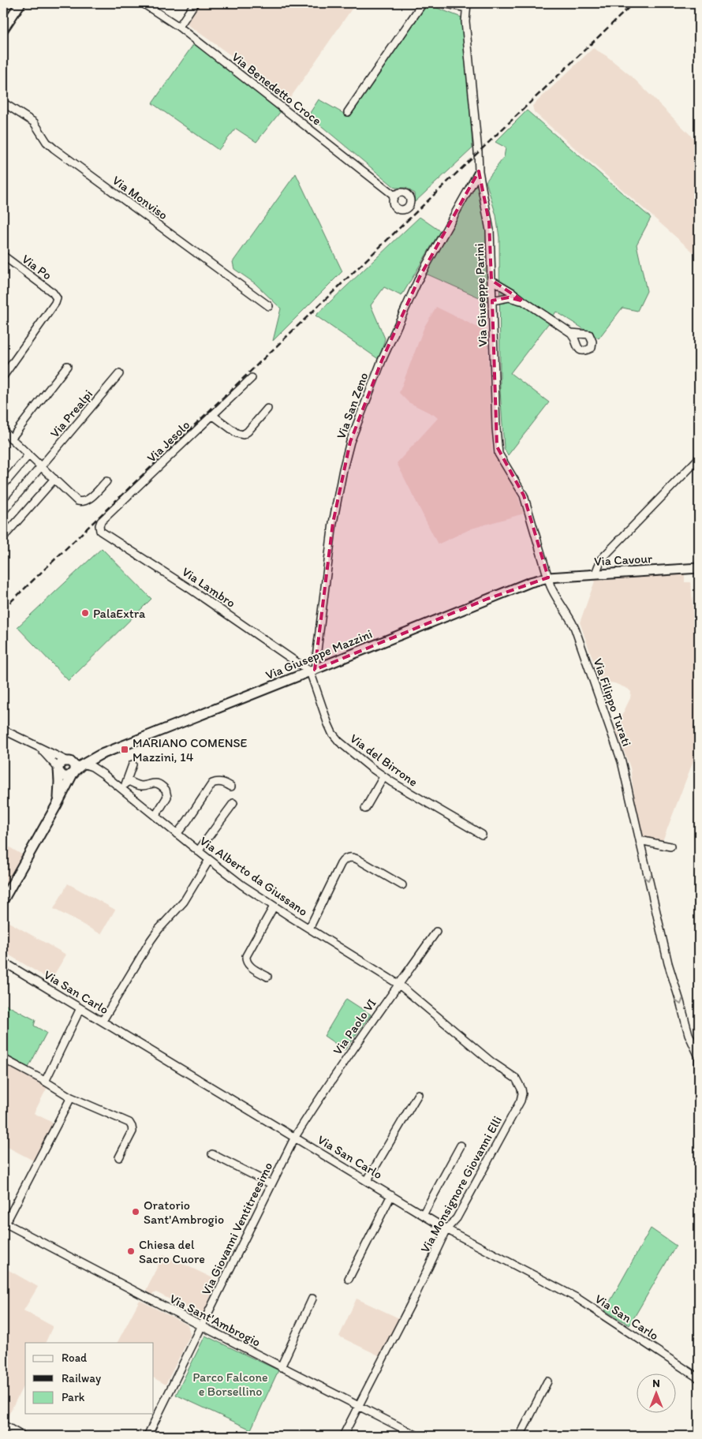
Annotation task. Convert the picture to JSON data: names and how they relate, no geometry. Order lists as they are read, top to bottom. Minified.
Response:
{"streets":{"street":["Via Benedetto Croce","Via Monviso","Via Po","Via Giuseppe Parini","Via San Zeno","Via Prealpi","Via Jesolo","Via Cavour","Via Lambro","Via Giuseppe Mazzini","Via Filippo Turati","Via del Birrone","Via Alberto da Giussano","Via San Carlo","Via Paolo VI","Via Monsignore Giovanni Elli","Via Giovanni Ventitreesimo","Via Sant'Ambrogio"]},"crossings":[["Via Giuseppe Parini","Via San Zeno"],["Via Giuseppe Parini","Via Cavour"],["Via Giuseppe Parini","Via Giuseppe Mazzini"],["Via Giuseppe Parini","Via Filippo Turati"],["Via San Zeno","Via Lambro"],["Via San Zeno","Via Giuseppe Mazzini"],["Via San Zeno","Via del Birrone"],["Via Jesolo","Via Lambro"],["Via Cavour","Via Giuseppe Mazzini"],["Via Cavour","Via Filippo Turati"],["Via Lambro","Via Giuseppe Mazzini"],["Via Lambro","Via del Birrone"],["Via Giuseppe Mazzini","Via Filippo Turati"],["Via Giuseppe Mazzini","Via del Birrone"],["Via Giuseppe Mazzini","Via Alberto da Giussano"],["Via Alberto da Giussano","Via Paolo VI"],["Via Alberto da Giussano","Via Monsignore Giovanni Elli"],["Via San Carlo","Via Paolo VI"],["Via San Carlo","Via Monsignore Giovanni Elli"],["Via San Carlo","Via Giovanni Ventitreesimo"],["Via Paolo VI","Via Monsignore Giovanni Elli"],["Via Paolo VI","Via Giovanni Ventitreesimo"],["Via Monsignore Giovanni Elli","Via Sant'Ambrogio"],["Via Giovanni Ventitreesimo","Via Sant'Ambrogio"]],"one_way":["Via Filippo Turati"],"parks":["Parco Falcone e Borsellino"],"places":{"other":["PalaExtra","Oratorio Sant'Ambrogio","Chiesa del Sacro Cuore"],"transit":["MARIANO COMENSE Mazzini, 14"]},"legend":["Road","Railway","Park"],"north":"top"}
